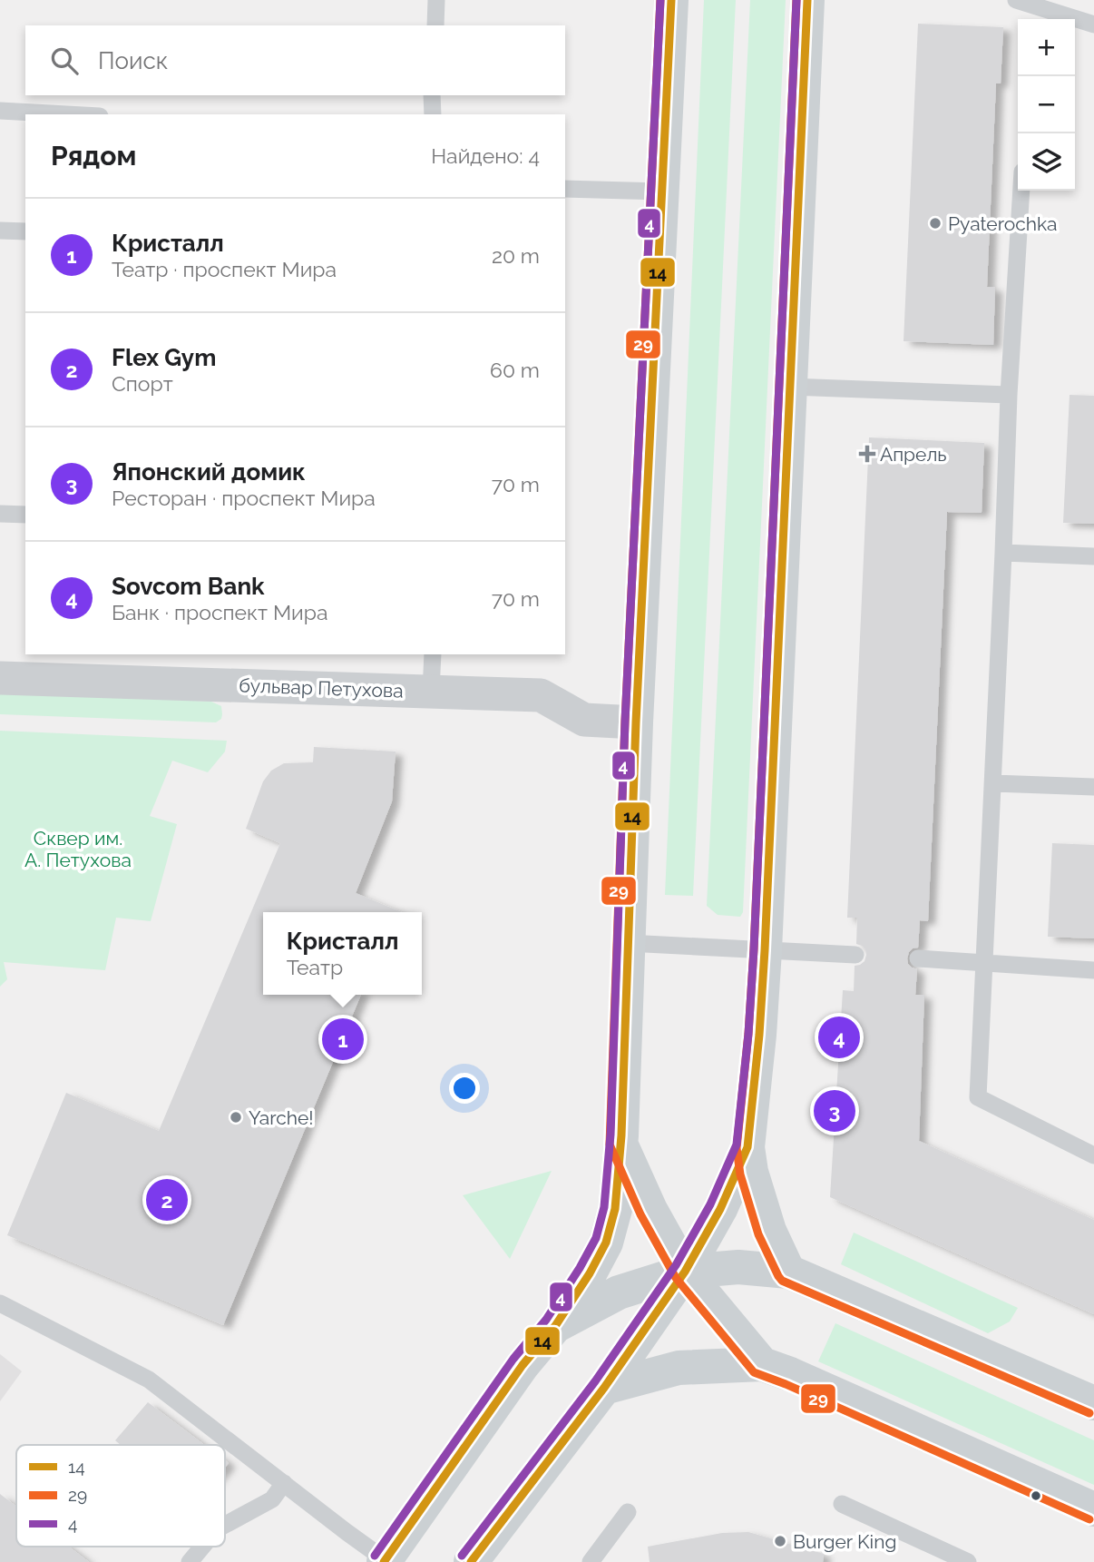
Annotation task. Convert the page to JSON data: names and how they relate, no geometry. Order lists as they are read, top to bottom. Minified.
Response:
{"streets":{"street":["бульвар Петухова"]},"parks":["Сквер им. А. Петухова"],"places":{"other":["Pyaterochka","Yarche!","Burger King"],"health":["Апрель"]},"lines":["transit line 14","transit line 29","transit line 4"],"legend":["14","29","4"],"page":{"map_buttons":["+","−"],"search":"Поиск","heading":["Рядом","Найдено: 4"],"list":[{"mark":"1","name":"Кристалл","note":"Театр · проспект Мира","value":"20 m"},{"mark":"2","name":"Flex Gym","note":"Спорт","value":"60 m"},{"mark":"3","name":"Японский домик","note":"Ресторан · проспект Мира","value":"70 m"},{"mark":"4","name":"Sovcom Bank","note":"Банк · проспект Мира","value":"70 m"}],"popup":["Кристалл","Театр"],"pins":["4","1","3","2"]}}
